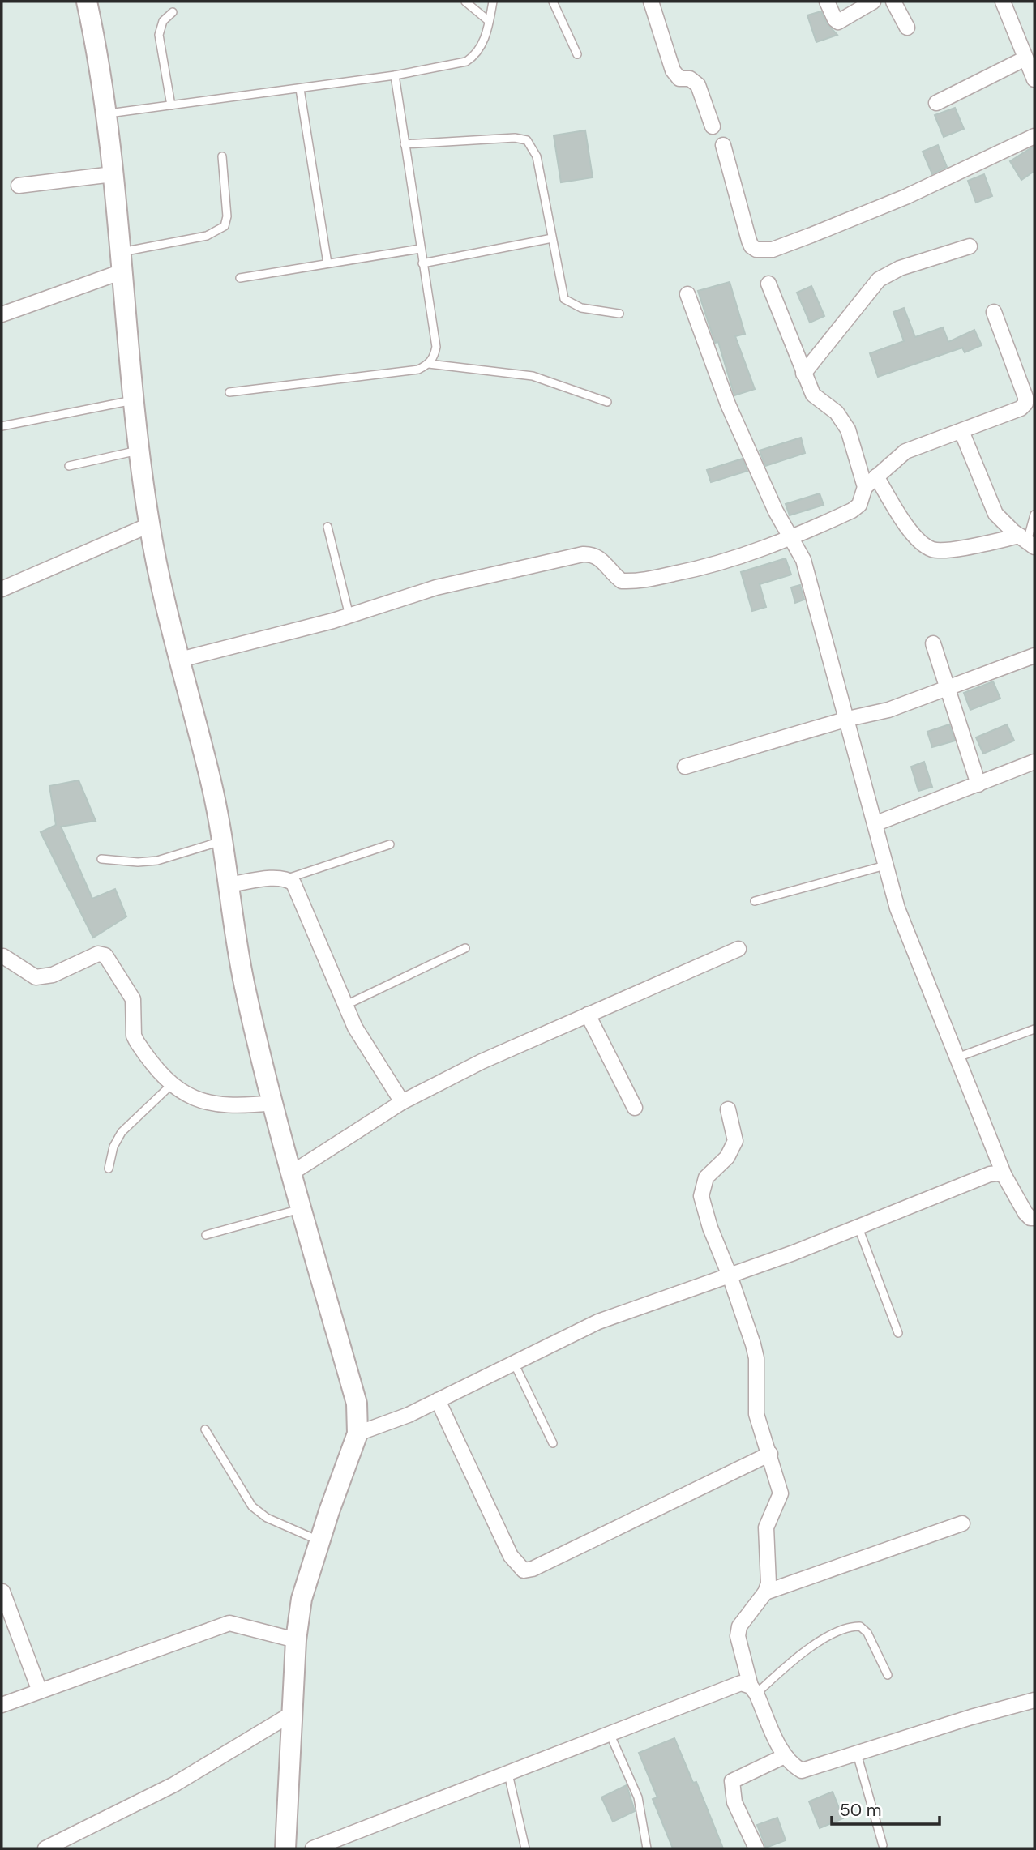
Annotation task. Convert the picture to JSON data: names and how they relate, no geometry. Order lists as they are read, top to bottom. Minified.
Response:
{"scale_bar":"50 m"}
